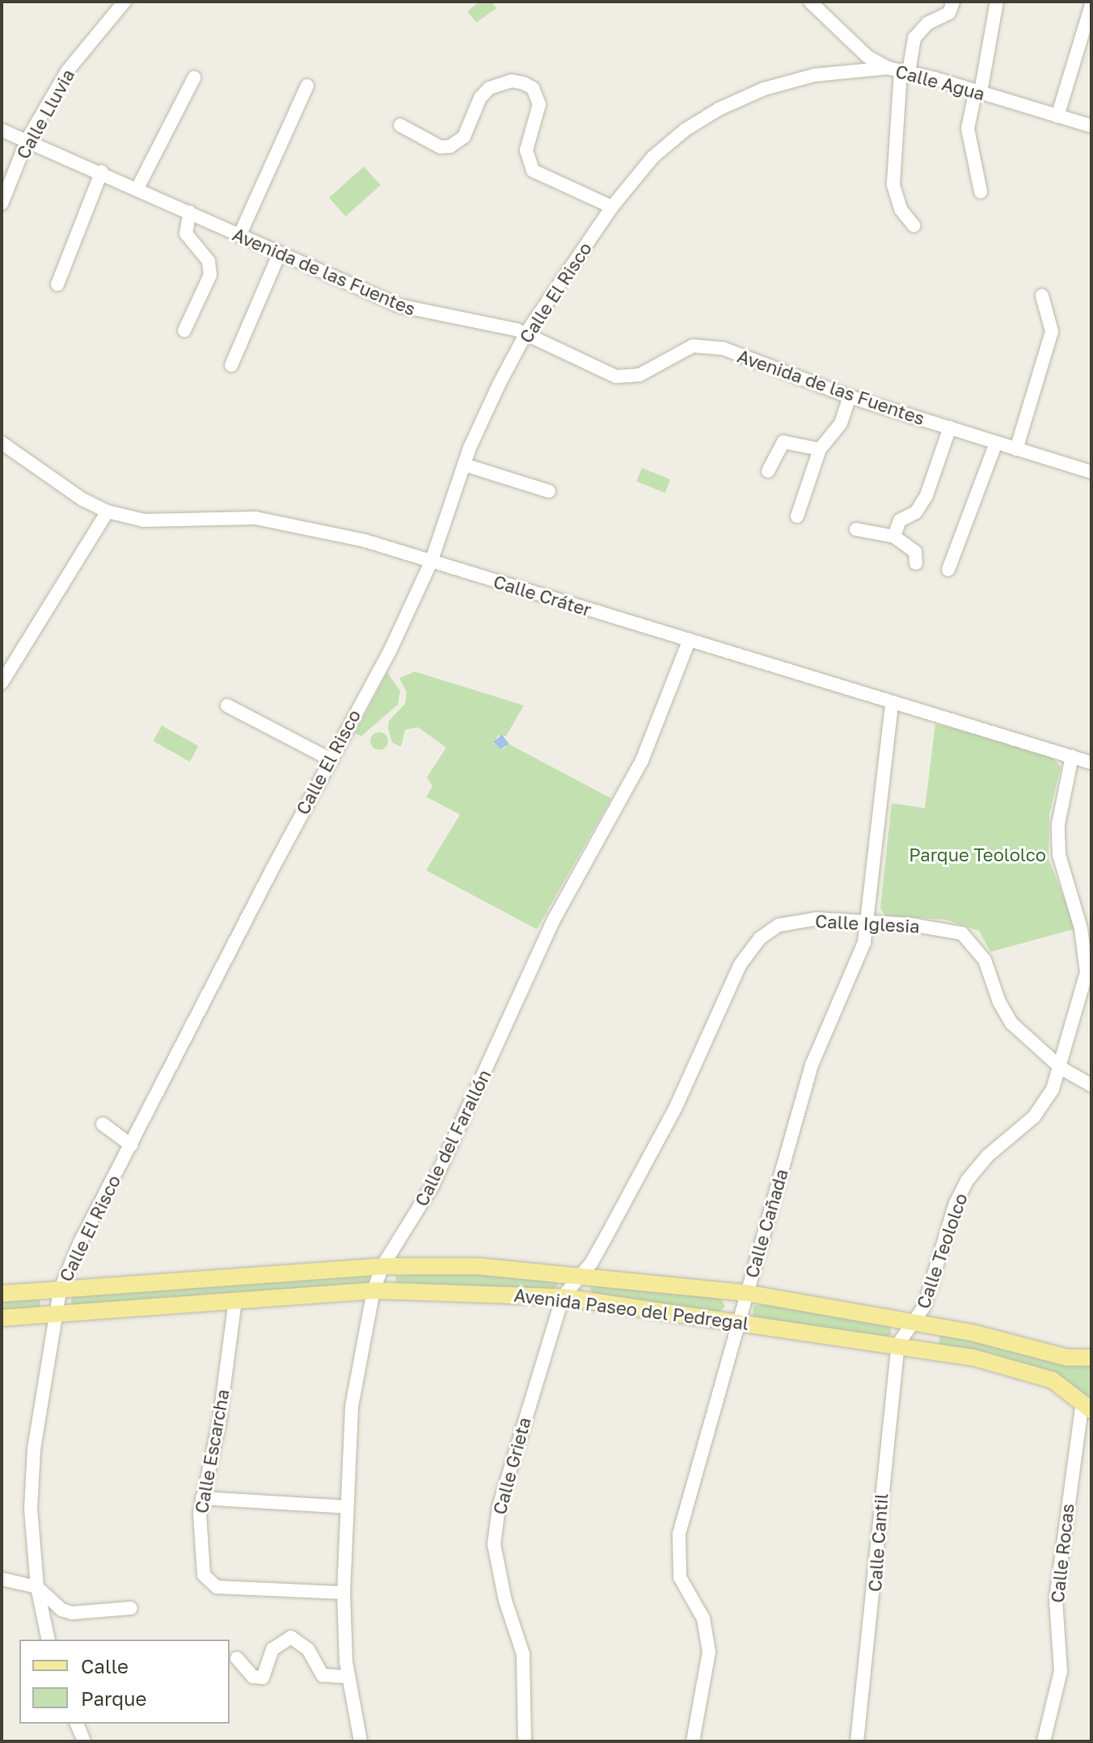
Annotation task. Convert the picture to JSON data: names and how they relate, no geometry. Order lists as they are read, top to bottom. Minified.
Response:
{"streets":{"main road":["Avenida Paseo del Pedregal"],"street":["Calle Agua","Calle Lluvia","Avenida de las Fuentes","Calle El Risco","Calle Cráter","Calle Iglesia","Calle del Farallón","Calle Cañada","Calle Teololco","Calle Escarcha","Calle Grieta","Calle Cantil","Calle Rocas"]},"crossings":[["Calle Agua","Calle El Risco"],["Calle Lluvia","Avenida de las Fuentes"],["Avenida de las Fuentes","Calle El Risco"],["Calle El Risco","Calle Cráter"],["Calle El Risco","Avenida Paseo del Pedregal"],["Calle Cráter","Calle del Farallón"],["Calle Cráter","Calle Cañada"],["Calle Cráter","Calle Teololco"],["Calle Iglesia","Calle Cañada"],["Calle Iglesia","Calle Teololco"],["Calle Iglesia","Avenida Paseo del Pedregal"],["Calle Iglesia","Calle Grieta"],["Calle del Farallón","Avenida Paseo del Pedregal"],["Calle del Farallón","Calle Escarcha"],["Calle Cañada","Avenida Paseo del Pedregal"],["Calle Teololco","Avenida Paseo del Pedregal"],["Calle Teololco","Calle Cantil"],["Avenida Paseo del Pedregal","Calle Escarcha"],["Avenida Paseo del Pedregal","Calle Grieta"],["Avenida Paseo del Pedregal","Calle Cantil"],["Avenida Paseo del Pedregal","Calle Rocas"]],"parks":["Parque Teololco"],"legend":["Calle","Parque"]}
